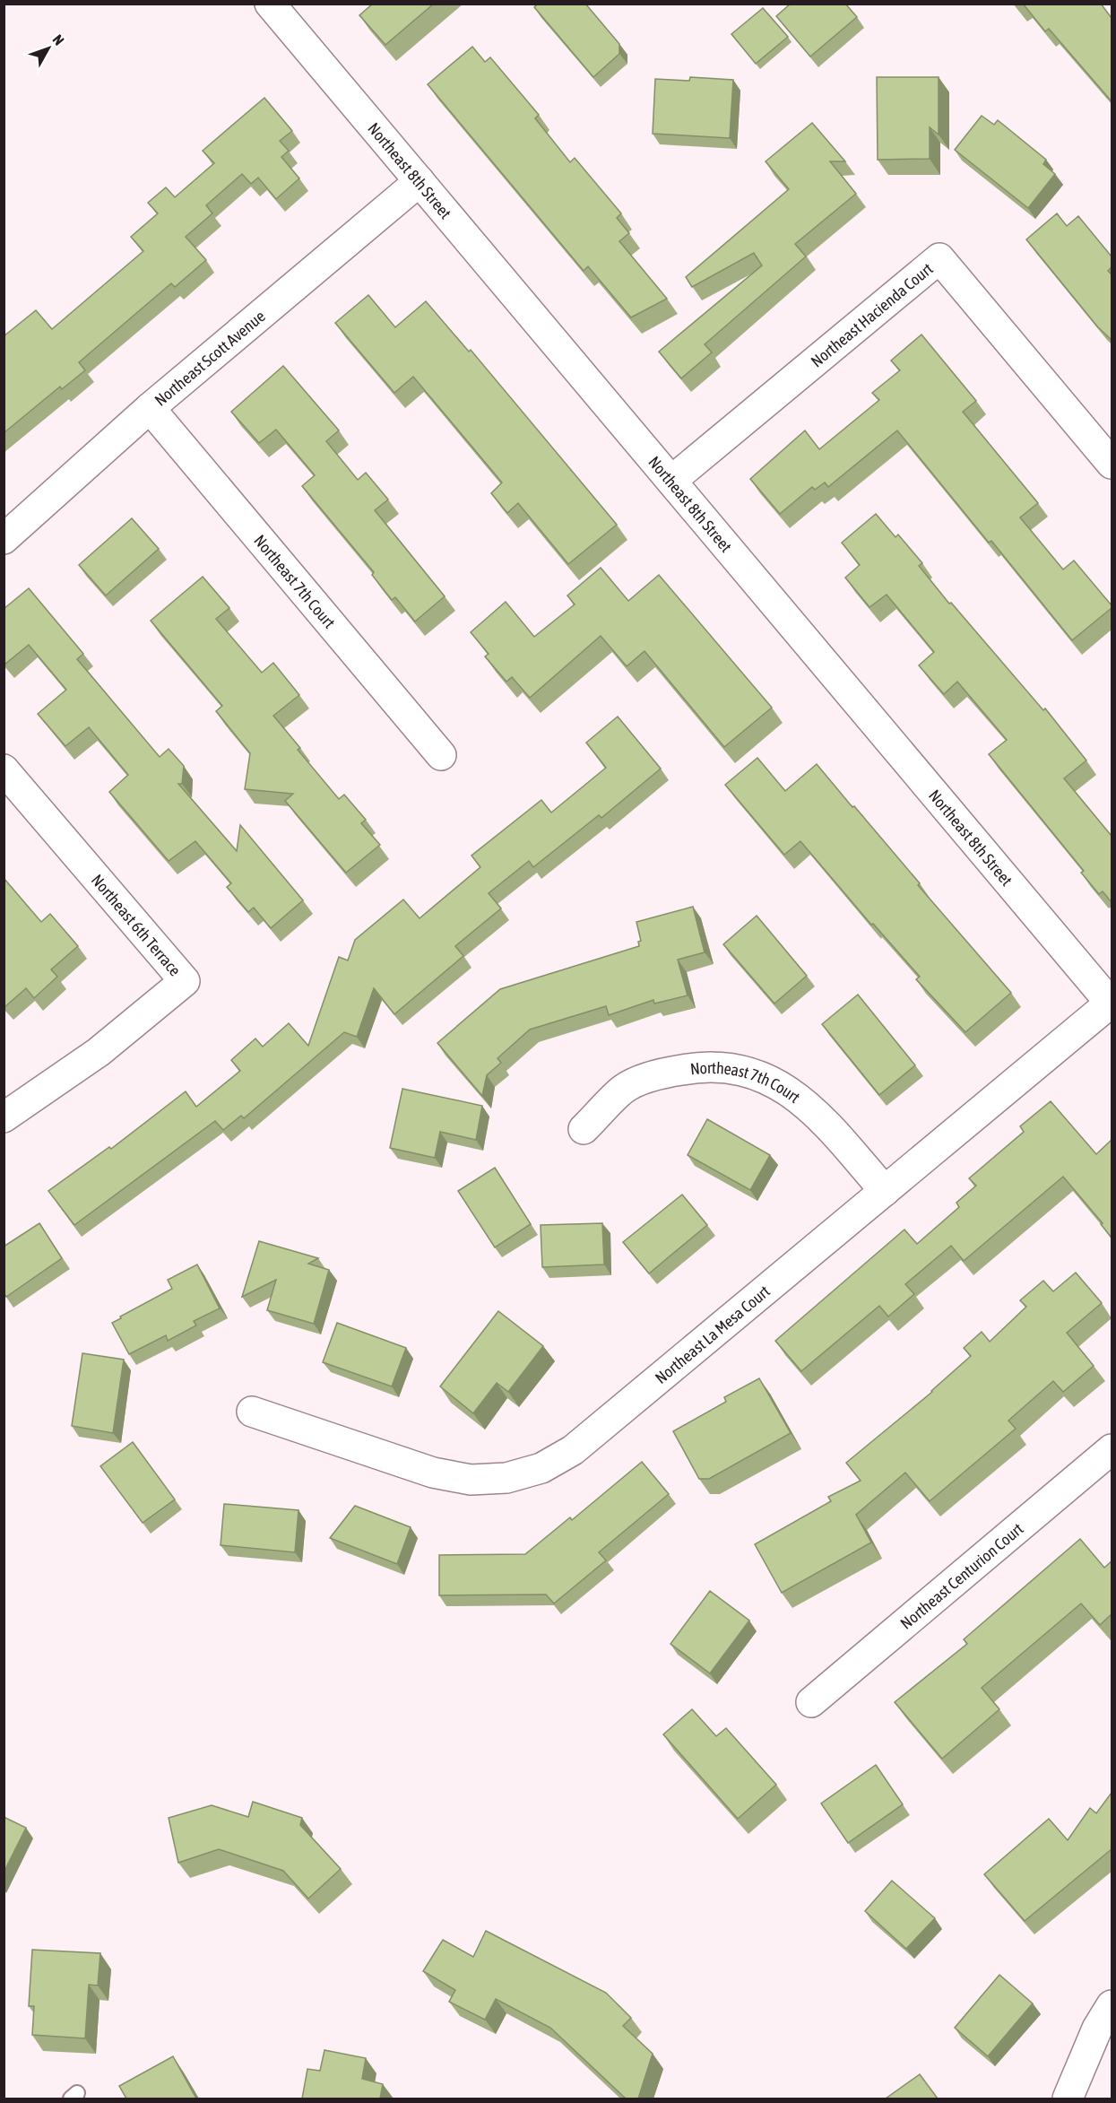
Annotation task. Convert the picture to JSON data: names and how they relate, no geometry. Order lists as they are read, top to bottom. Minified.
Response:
{"streets":{"street":["Northeast 8th Street","Northeast Hacienda Court","Northeast Scott Avenue","Northeast 7th Court","Northeast 6th Terrace","Northeast La Mesa Court","Northeast Centurion Court"]},"crossings":[["Northeast 8th Street","Northeast Hacienda Court"],["Northeast 8th Street","Northeast Scott Avenue"],["Northeast 8th Street","Northeast La Mesa Court"],["Northeast Scott Avenue","Northeast 7th Court"],["Northeast 7th Court","Northeast La Mesa Court"]],"north":"top right"}
